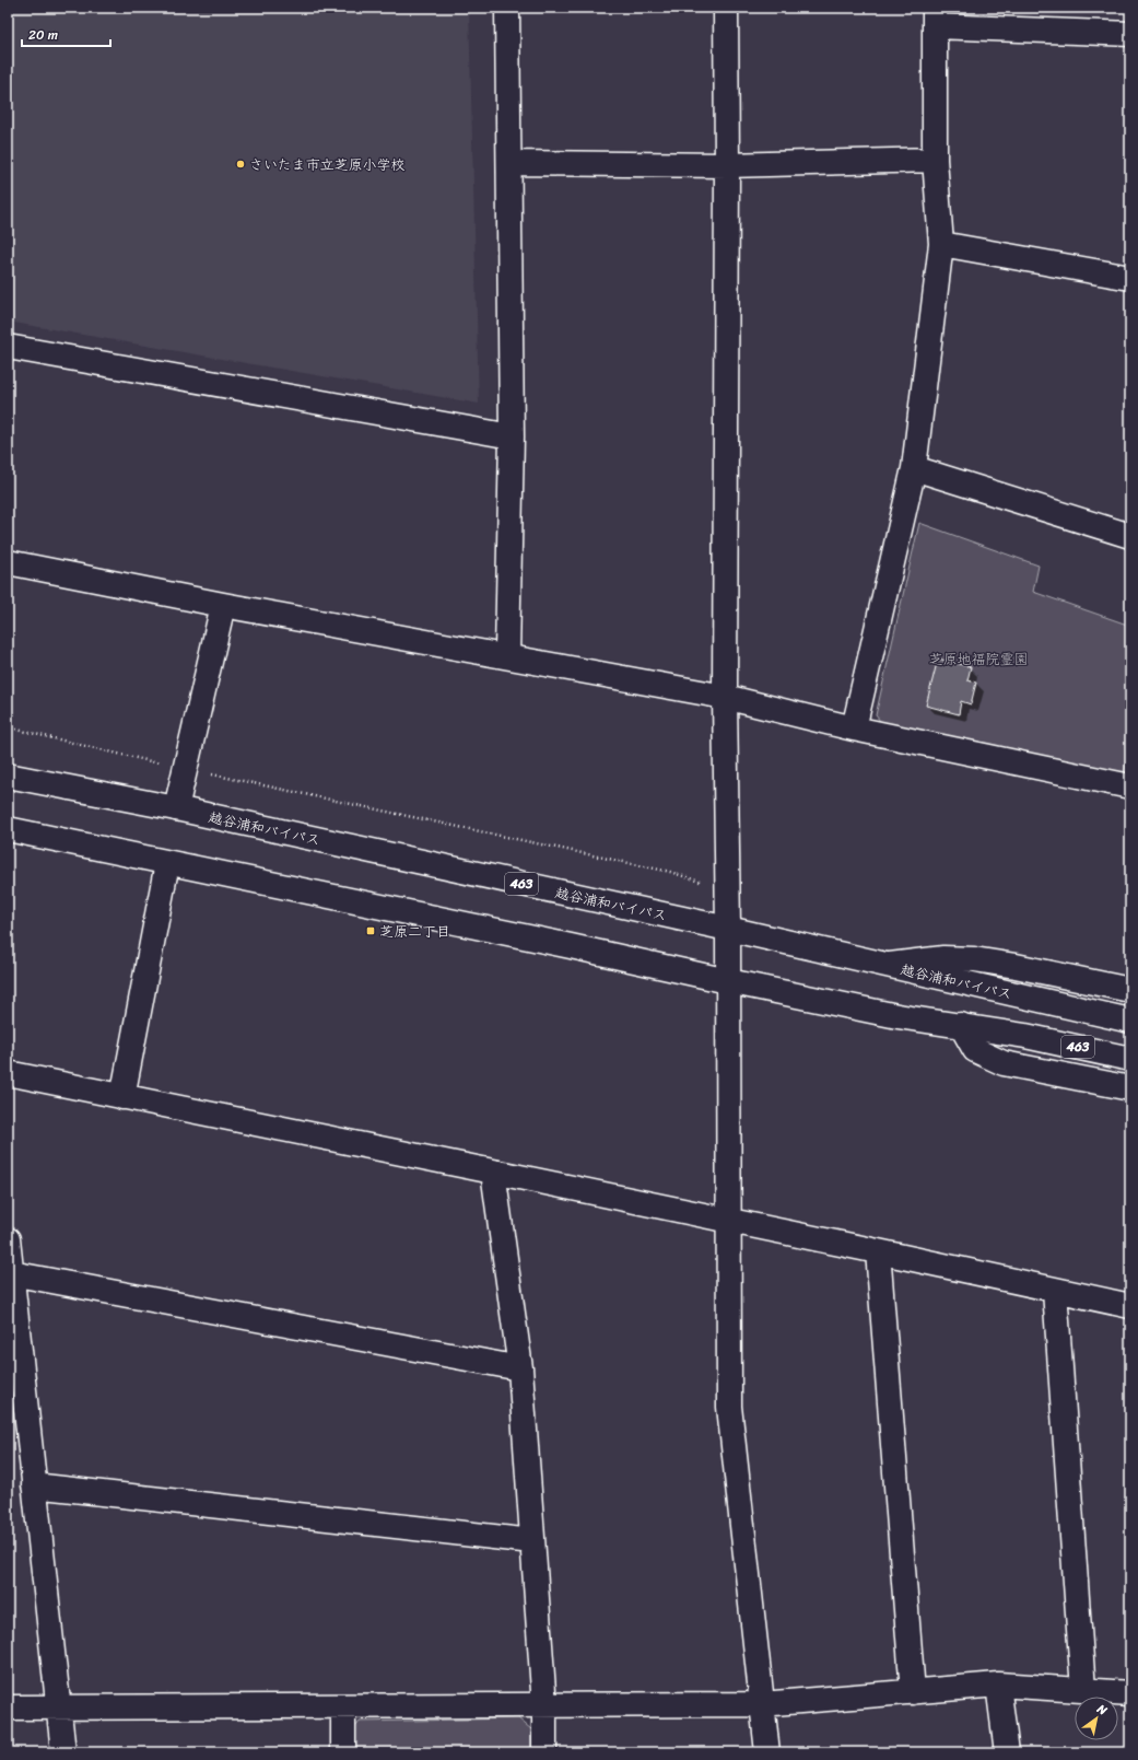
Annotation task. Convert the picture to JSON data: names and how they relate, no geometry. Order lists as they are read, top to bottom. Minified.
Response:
{"streets":{"main road":["越谷浦和バイパス","463"]},"parks":["芝原地福院霊園"],"places":{"other":["さいたま市立芝原小学校"],"transit":["芝原二丁目"]},"scale_bar":"20 m","north":"top right"}
